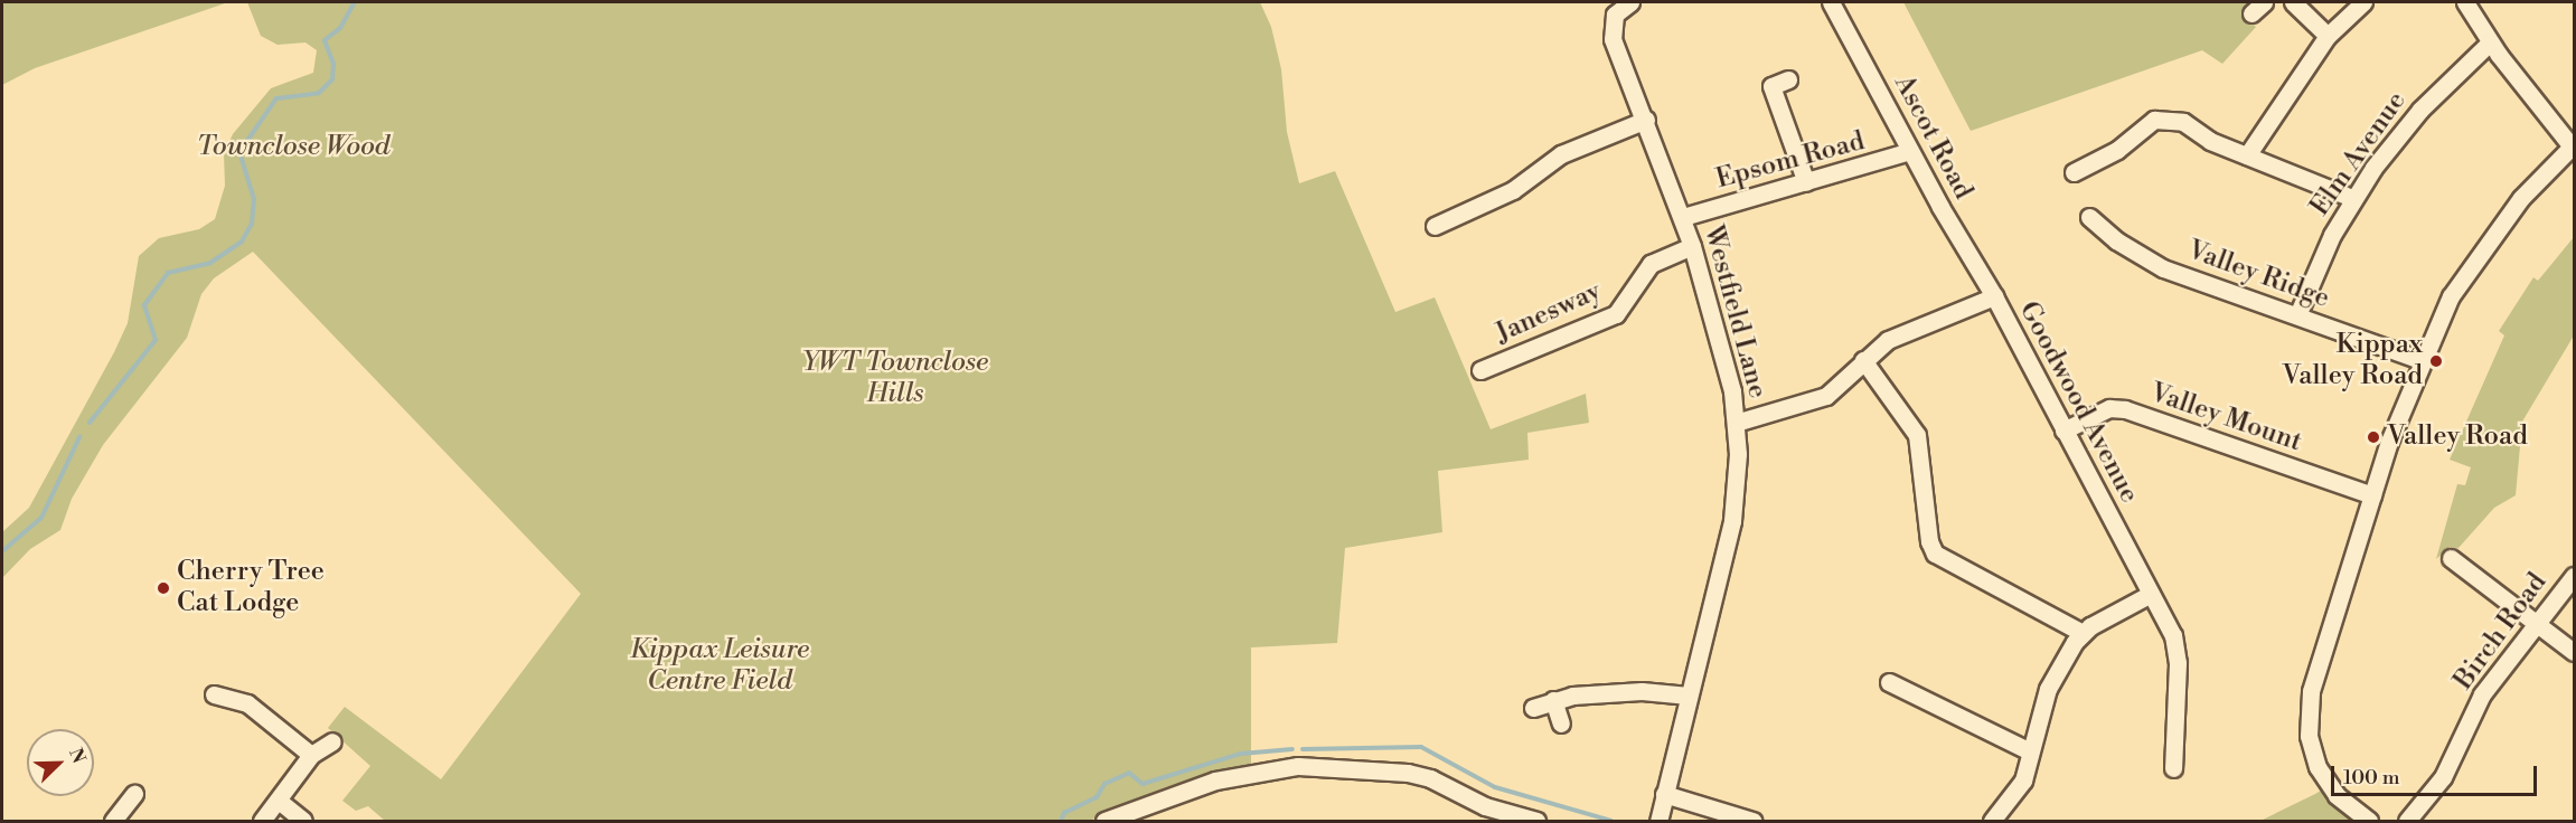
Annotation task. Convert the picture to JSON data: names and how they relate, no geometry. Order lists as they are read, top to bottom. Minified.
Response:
{"streets":{"street":["Ascot Road","Elm Avenue","Epsom Road","Valley Ridge","Westfield Lane","Janesway","Goodwood Avenue","Valley Mount","Birch Road"]},"crossings":[["Ascot Road","Epsom Road"],["Ascot Road","Goodwood Avenue"],["Elm Avenue","Valley Ridge"],["Epsom Road","Westfield Lane"],["Westfield Lane","Janesway"],["Westfield Lane","Goodwood Avenue"],["Goodwood Avenue","Valley Mount"]],"parks":["Townclose Wood","YWT Townclose Hills","Kippax Leisure Centre Field"],"places":["Kippax Valley Road","Valley Road","Cherry Tree Cat Lodge"],"scale_bar":"100 m","north":"top right"}
